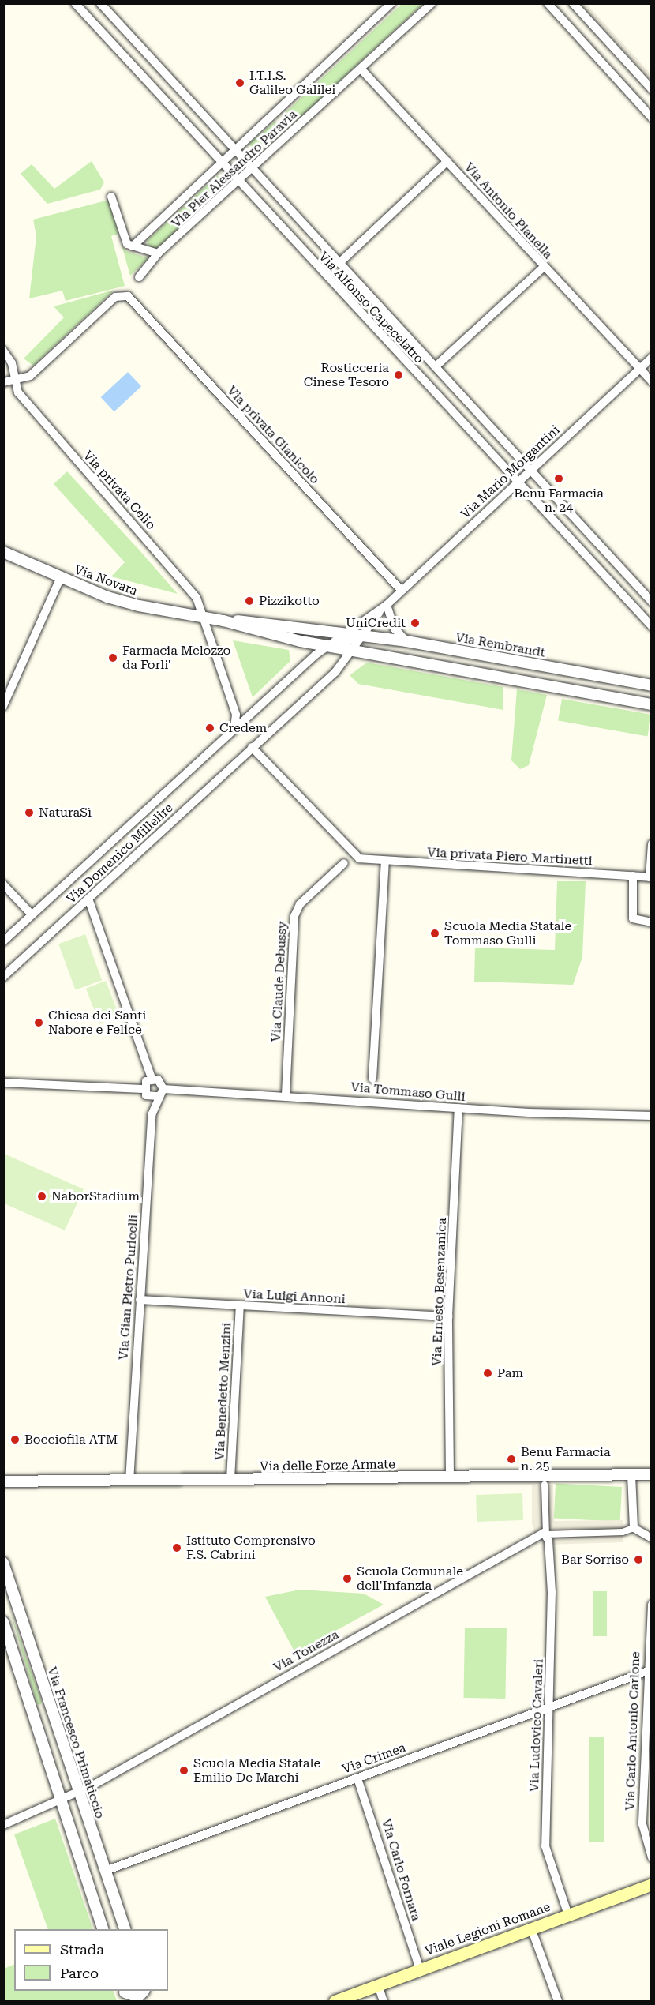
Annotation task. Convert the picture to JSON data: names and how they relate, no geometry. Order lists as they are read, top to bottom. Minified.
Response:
{"streets":{"main road":["Viale Legioni Romane"],"street":["Via Pier Alessandro Paravia","Via Antonio Pianella","Via Alfonso Capecelatro","Via privata Gianicolo","Via Mario Morgantini","Via privata Celio","Via Novara","Via Rembrandt","Via Domenico Millelire","Via privata Piero Martinetti","Via Claude Debussy","Via Tommaso Gulli","Via Gian Pietro Puricelli","Via Ernesto Besenzanica","Via Luigi Annoni","Via Benedetto Menzini","Via delle Forze Armate","Via Tonezza","Via Ludovico Cavaleri","Via Carlo Antonio Carlone","Via Francesco Primaticcio","Via Crimea","Via Carlo Fornara"]},"crossings":[["Via Pier Alessandro Paravia","Via Antonio Pianella"],["Via Pier Alessandro Paravia","Via Alfonso Capecelatro"],["Via Antonio Pianella","Via Mario Morgantini"],["Via Alfonso Capecelatro","Via Mario Morgantini"],["Via privata Gianicolo","Via Mario Morgantini"],["Via privata Gianicolo","Via privata Celio"],["Via Mario Morgantini","Via Rembrandt"],["Via Mario Morgantini","Via Domenico Millelire"],["Via privata Celio","Via Novara"],["Via privata Celio","Via Domenico Millelire"],["Via Rembrandt","Via Domenico Millelire"],["Via Domenico Millelire","Via privata Piero Martinetti"],["Via Claude Debussy","Via Tommaso Gulli"],["Via Tommaso Gulli","Via Gian Pietro Puricelli"],["Via Tommaso Gulli","Via Ernesto Besenzanica"],["Via Gian Pietro Puricelli","Via Luigi Annoni"],["Via Gian Pietro Puricelli","Via delle Forze Armate"],["Via Ernesto Besenzanica","Via Luigi Annoni"],["Via Ernesto Besenzanica","Via delle Forze Armate"],["Via Luigi Annoni","Via Benedetto Menzini"],["Via Benedetto Menzini","Via delle Forze Armate"],["Via Tonezza","Via Ludovico Cavaleri"],["Via Tonezza","Via Francesco Primaticcio"],["Via Ludovico Cavaleri","Via Crimea"],["Via Ludovico Cavaleri","Viale Legioni Romane"],["Via Carlo Antonio Carlone","Via Crimea"],["Via Francesco Primaticcio","Via Crimea"],["Via Crimea","Via Carlo Fornara"],["Via Carlo Fornara","Viale Legioni Romane"]],"places":["I.T.I.S. Galileo Galilei","Rosticceria Cinese Tesoro","Benu Farmacia n. 24","Pizzikotto","UniCredit","Farmacia Melozzo da Forli'","Credem","NaturaSì","Scuola Media Statale Tommaso Gulli","Chiesa dei Santi Nabore e Felice","NaborStadium","Pam","Bocciofila ATM","Benu Farmacia n. 25","Istituto Comprensivo F.S. Cabrini","Bar Sorriso","Scuola Comunale dell'Infanzia","Scuola Media Statale Emilio De Marchi"],"legend":["Strada","Parco"]}
